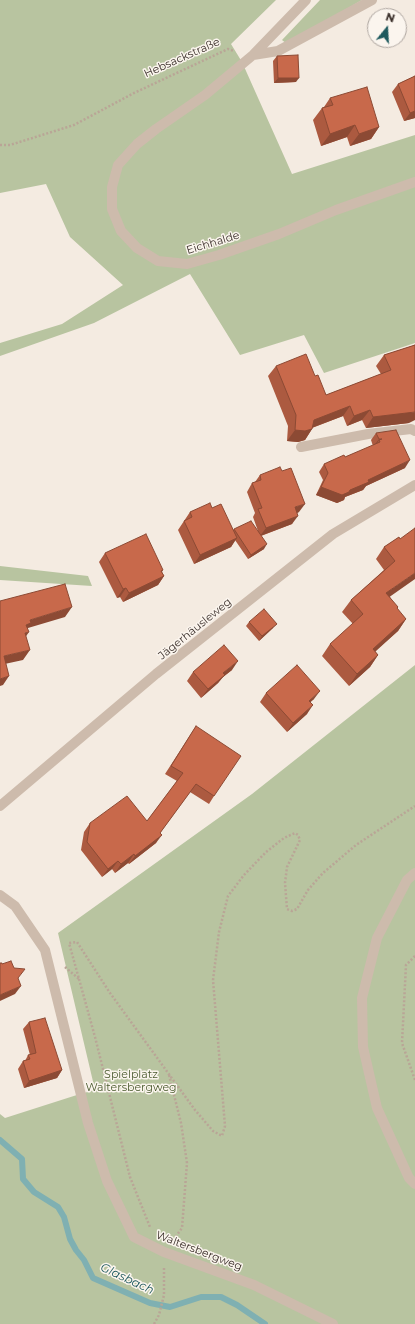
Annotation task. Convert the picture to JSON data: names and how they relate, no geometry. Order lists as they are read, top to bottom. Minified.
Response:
{"streets":{"street":["Eichhalde","Jägerhäusleweg","Waltersbergweg"],"path":["Hebsackstraße"]},"crossings":[["Hebsackstraße","Eichhalde"]],"water":["Glasbach"],"parks":["Spielplatz Waltersbergweg"],"north":"top"}
